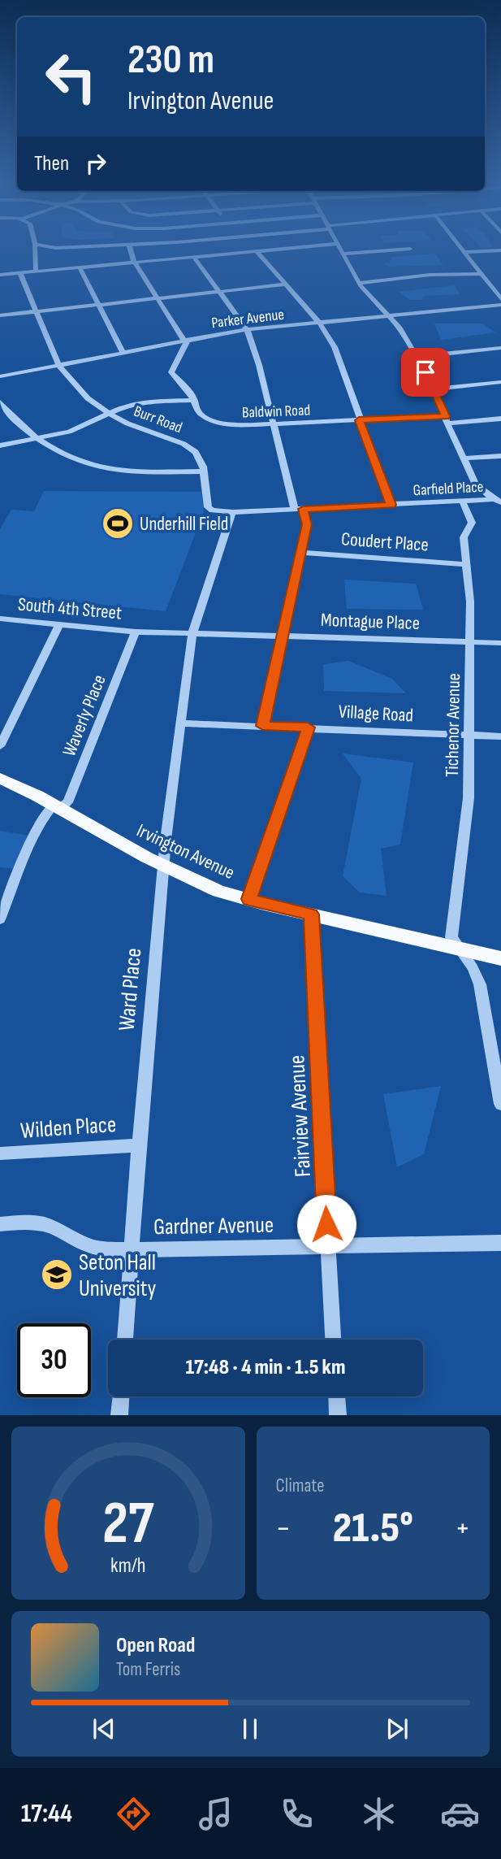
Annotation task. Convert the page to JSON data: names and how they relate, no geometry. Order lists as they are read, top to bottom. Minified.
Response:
{"streets":{"main road":["Irvington Avenue"],"street":["Parker Avenue","Baldwin Road","Burr Road","Garfield Place","Coudert Place","South 4th Street","Montague Place","Village Road","Waverly Place","Tichenor Avenue","Ward Place","Fairview Avenue","Wilden Place","Gardner Avenue"]},"crossings":[["Parker Avenue","Baldwin Road"],["Parker Avenue","Burr Road"],["Burr Road","Garfield Place"],["Garfield Place","Tichenor Avenue"],["Garfield Place","Ward Place"],["Coudert Place","Tichenor Avenue"],["South 4th Street","Montague Place"],["South 4th Street","Waverly Place"],["Montague Place","Waverly Place"],["Montague Place","Tichenor Avenue"],["Montague Place","Ward Place"],["Village Road","Tichenor Avenue"],["Village Road","Ward Place"],["Waverly Place","Irvington Avenue"],["Tichenor Avenue","Irvington Avenue"],["Irvington Avenue","Ward Place"],["Irvington Avenue","Fairview Avenue"],["Ward Place","Wilden Place"],["Ward Place","Gardner Avenue"],["Fairview Avenue","Gardner Avenue"]],"places":{"sports":["Underhill Field"],"school or university":["Seton Hall University"]},"page":{"turn":["230 m","Irvington Avenue"],"then":"Then","limit":"30","trip":"17:48 · 4 min · 1.5 km","tile":"Climate","heat":["−","21.5°","+"],"song":["Open Road","Tom Ferris"],"tabs":"17:44","gauge":["27","km/h"]}}
